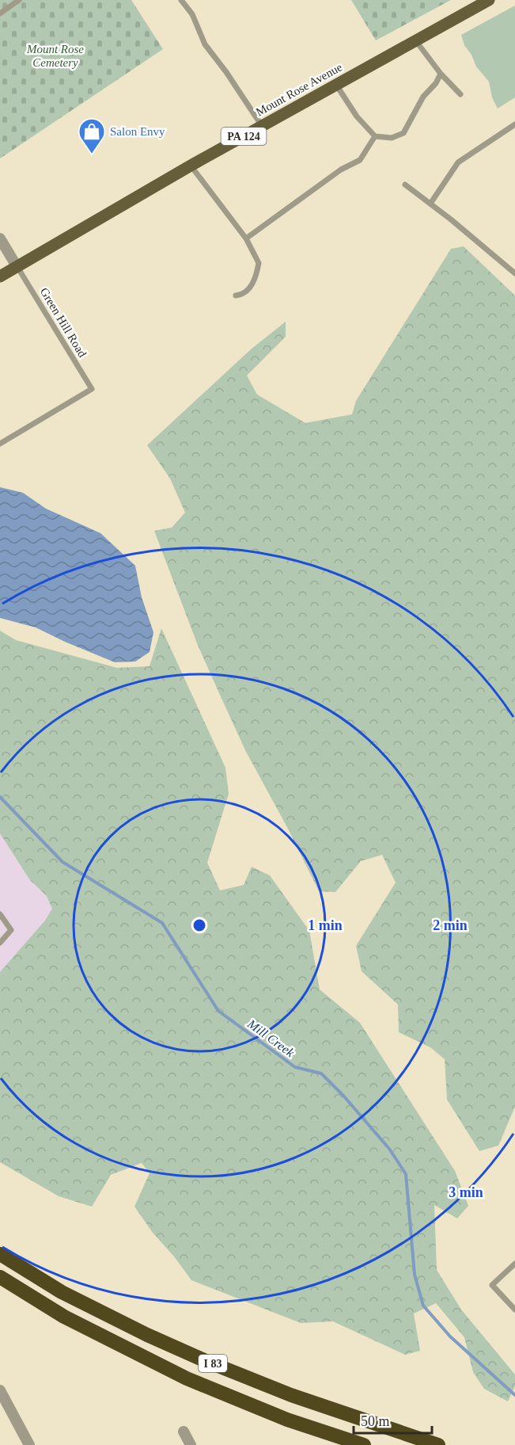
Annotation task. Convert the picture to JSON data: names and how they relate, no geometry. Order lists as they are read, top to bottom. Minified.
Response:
{"streets":{"highway":["I 83"],"main road":["Mount Rose Avenue","PA 124"],"lane":["Green Hill Road"]},"crossings":[["Mount Rose Avenue","Green Hill Road"]],"water":["Mill Creek"],"parks":["Mount Rose Cemetery"],"places":{"shop":["Salon Envy"]},"scale_bar":"50 m","rings":["1 min","2 min","3 min"]}
